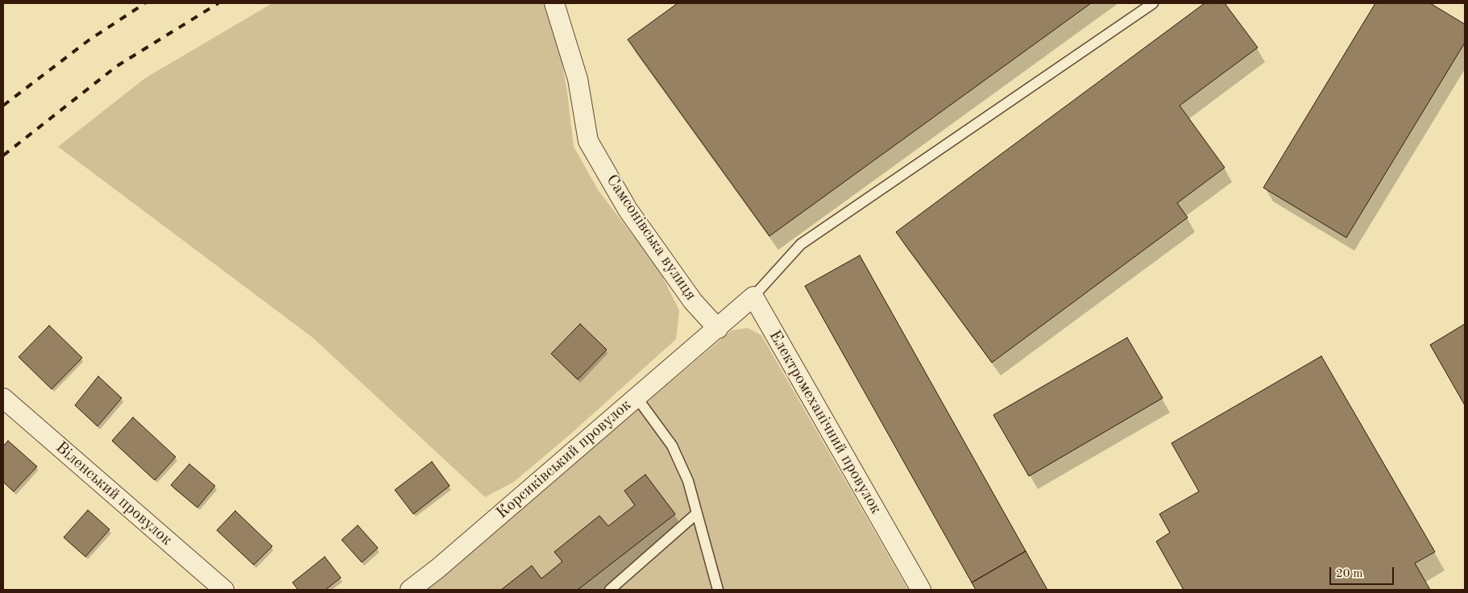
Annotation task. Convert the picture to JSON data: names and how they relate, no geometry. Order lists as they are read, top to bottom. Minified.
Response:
{"streets":{"street":["Самсонівська вулиця","Електромеханічний провулок","Корсиківський провулок","Віленський провулок"]},"crossings":[["Самсонівська вулиця","Корсиківський провулок"]],"scale_bar":"20 m"}
